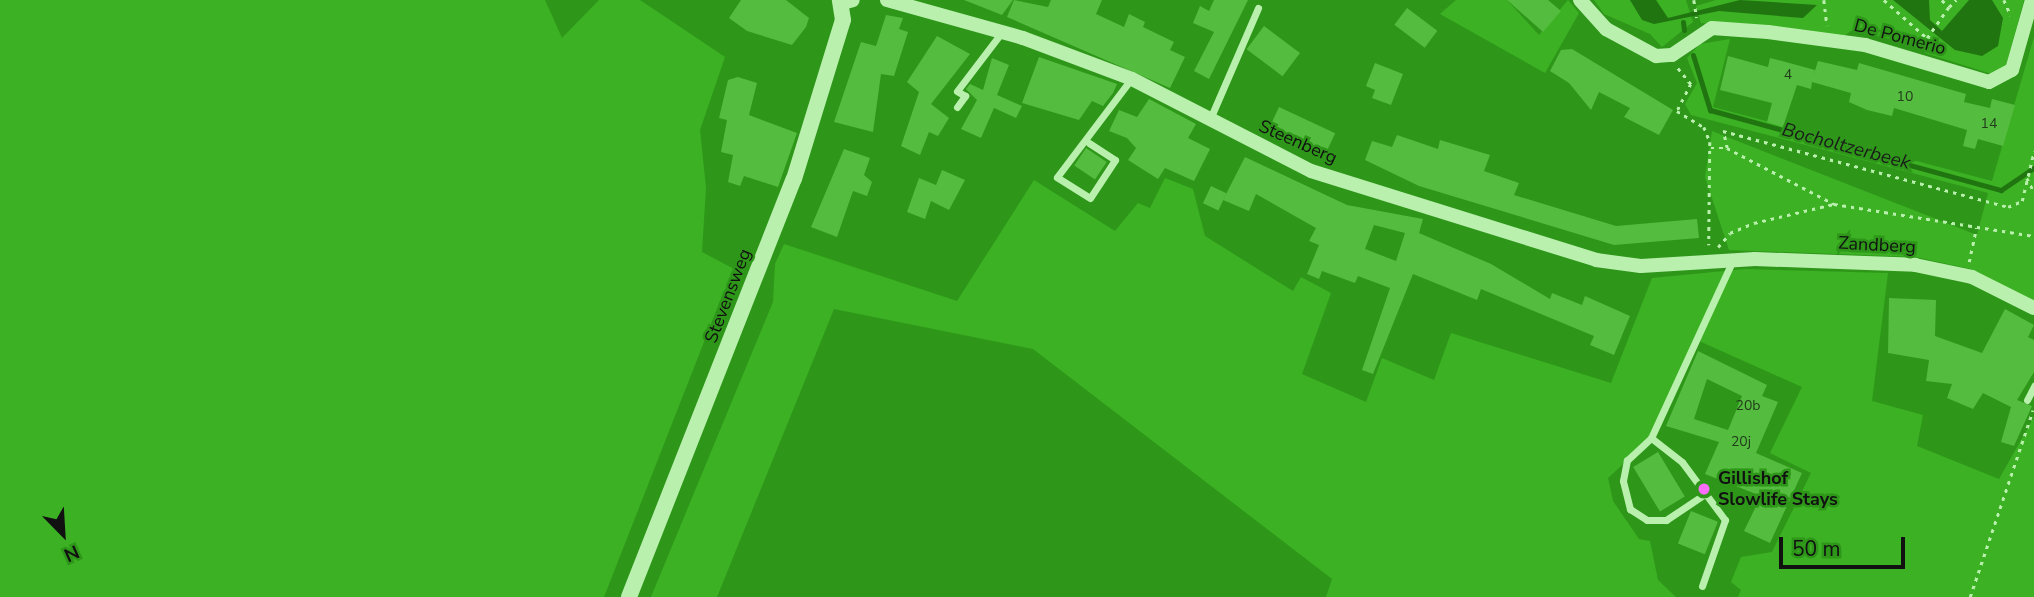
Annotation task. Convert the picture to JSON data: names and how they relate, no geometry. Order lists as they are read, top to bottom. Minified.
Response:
{"streets":{"street":["De Pomerio","Steenberg","Zandberg","Stevensweg"]},"crossings":[["Steenberg","Zandberg"]],"water":["Bocholtzerbeek"],"places":["Gillishof Slowlife Stays"],"house_numbers":["4","10","14","20b","20j"],"scale_bar":"50 m","north":"bottom right"}
